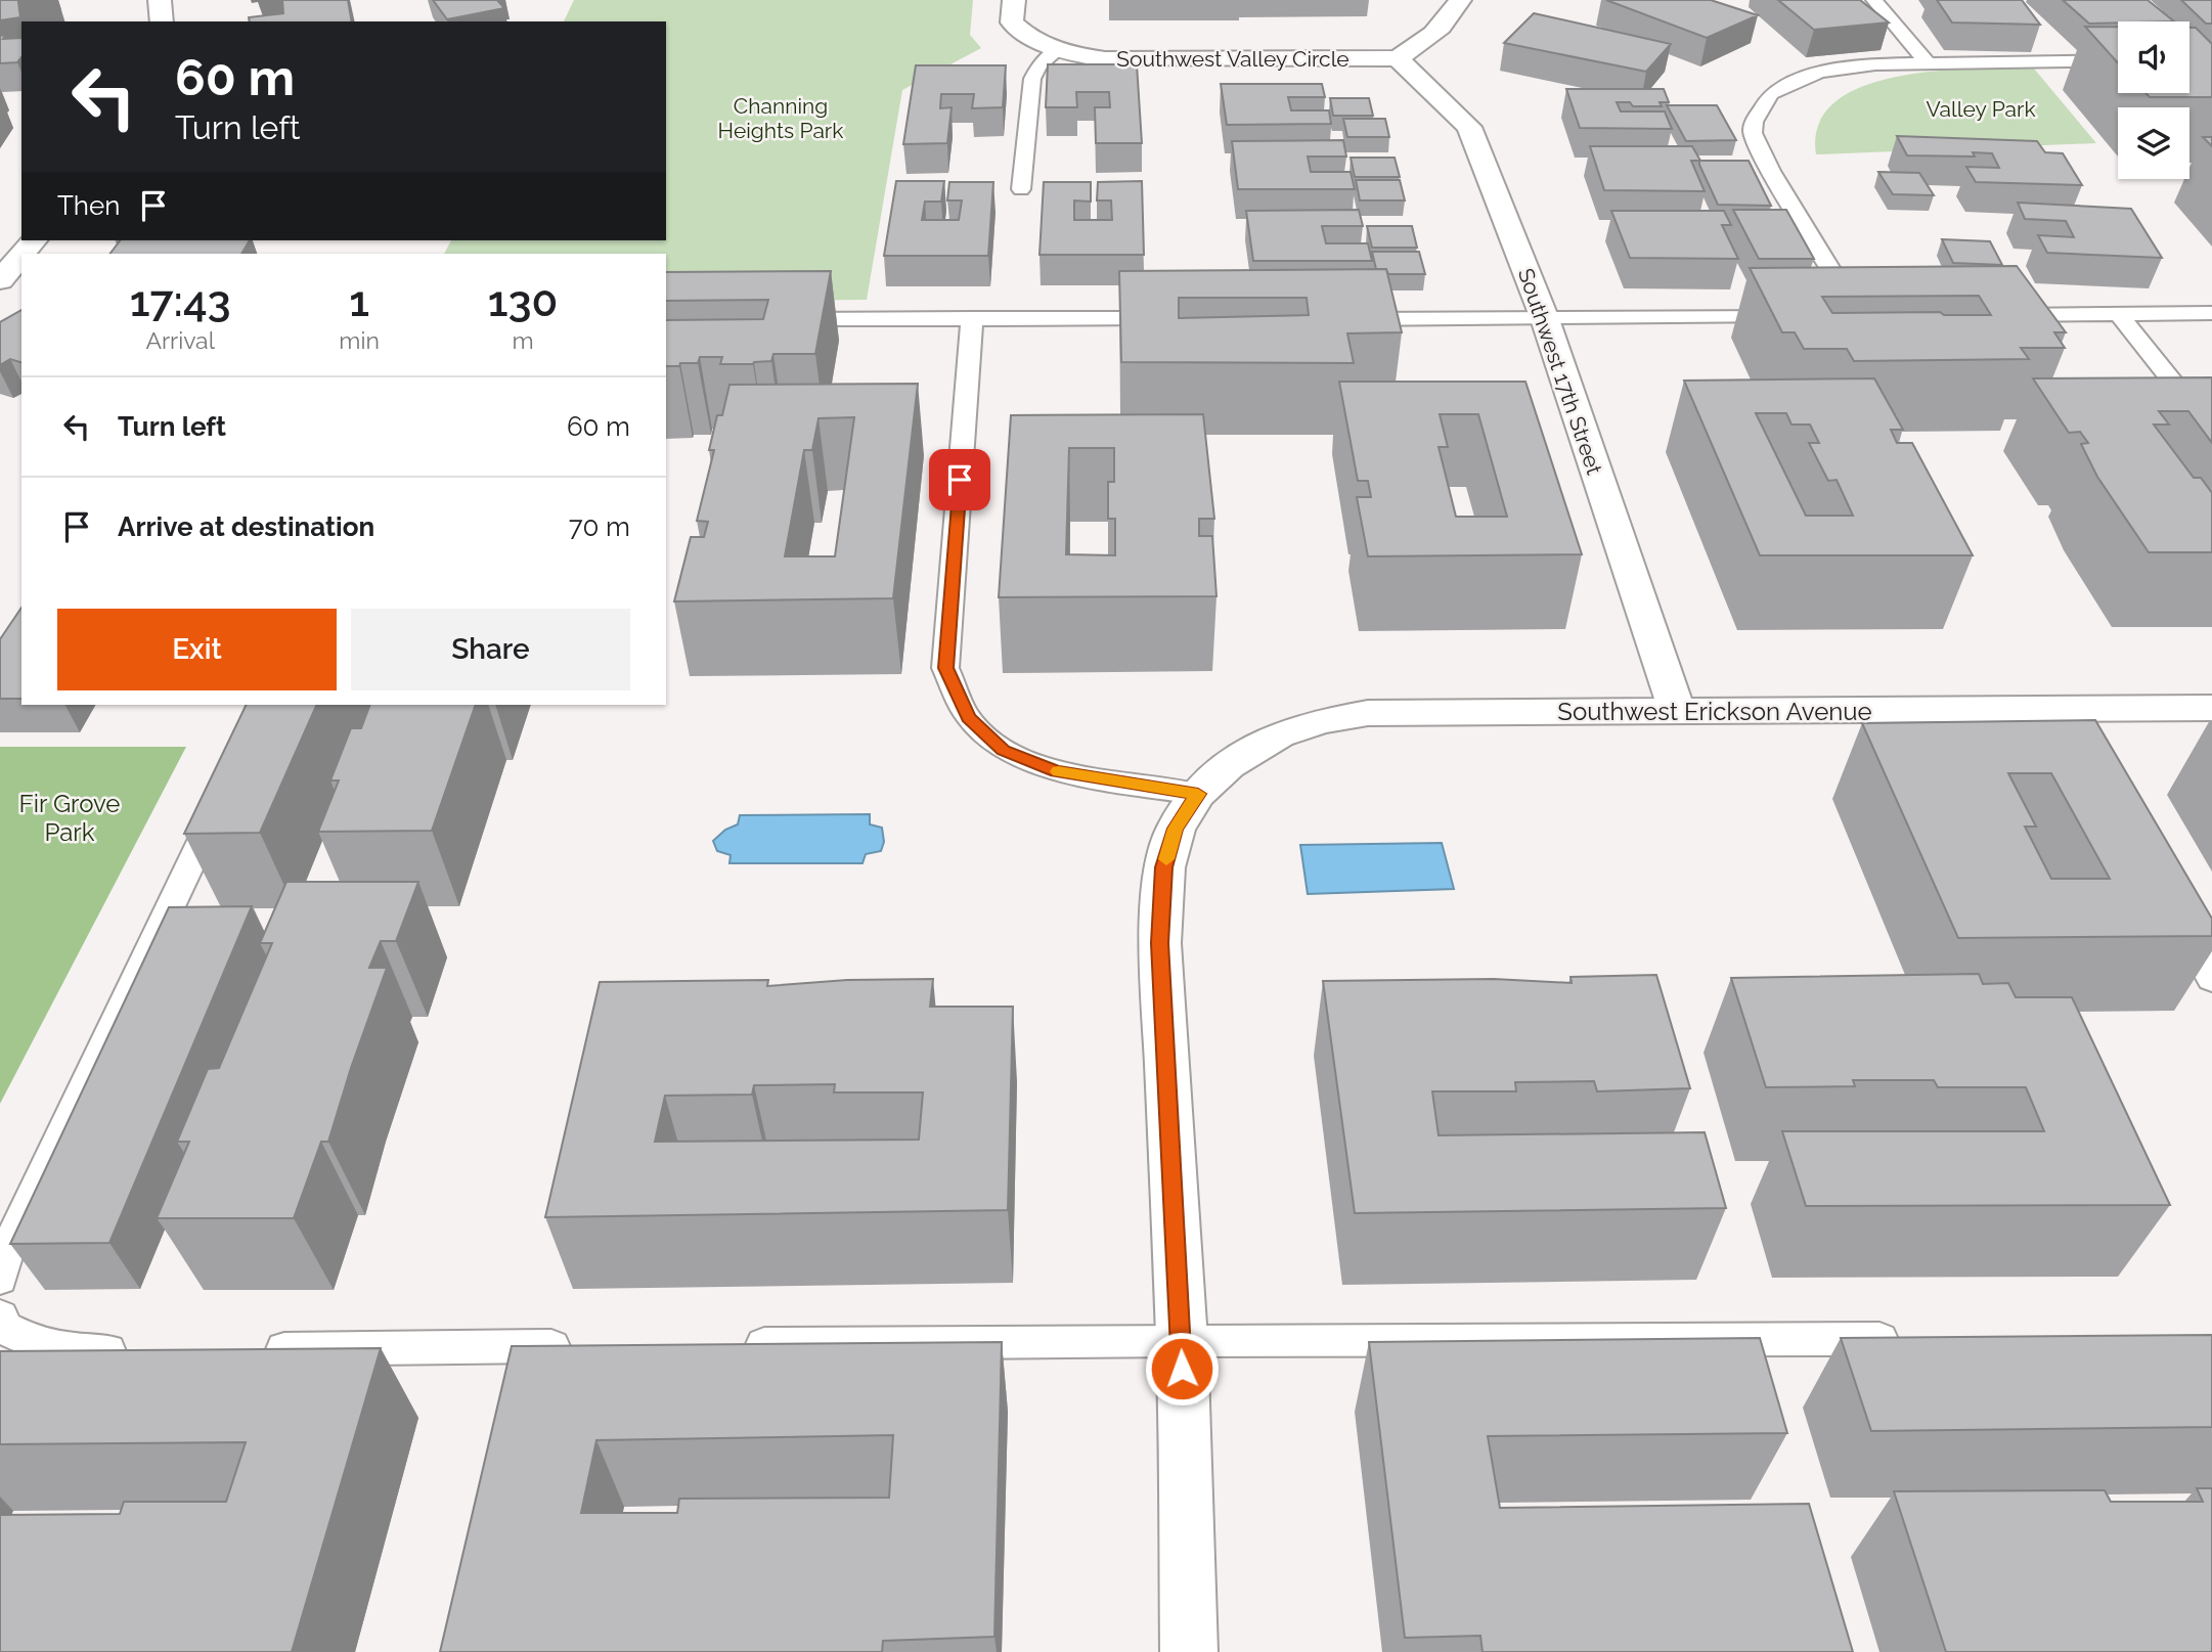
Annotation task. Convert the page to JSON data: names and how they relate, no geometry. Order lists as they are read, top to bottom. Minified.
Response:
{"streets":{"street":["Southwest Valley Circle","Southwest 17th Street","Southwest Erickson Avenue"]},"crossings":[["Southwest Valley Circle","Southwest 17th Street"],["Southwest 17th Street","Southwest Erickson Avenue"]],"parks":["Channing Heights Park","Valley Park","Fir Grove Park"],"page":{"turn":["60 m","Turn left"],"then":"Then","eta":["17:43","Arrival","1","min","130","m"],"list":[{"name":"Turn left","value":"60 m"},{"name":"Arrive at destination","value":"70 m"}],"buttons":["Exit","Share"]}}
